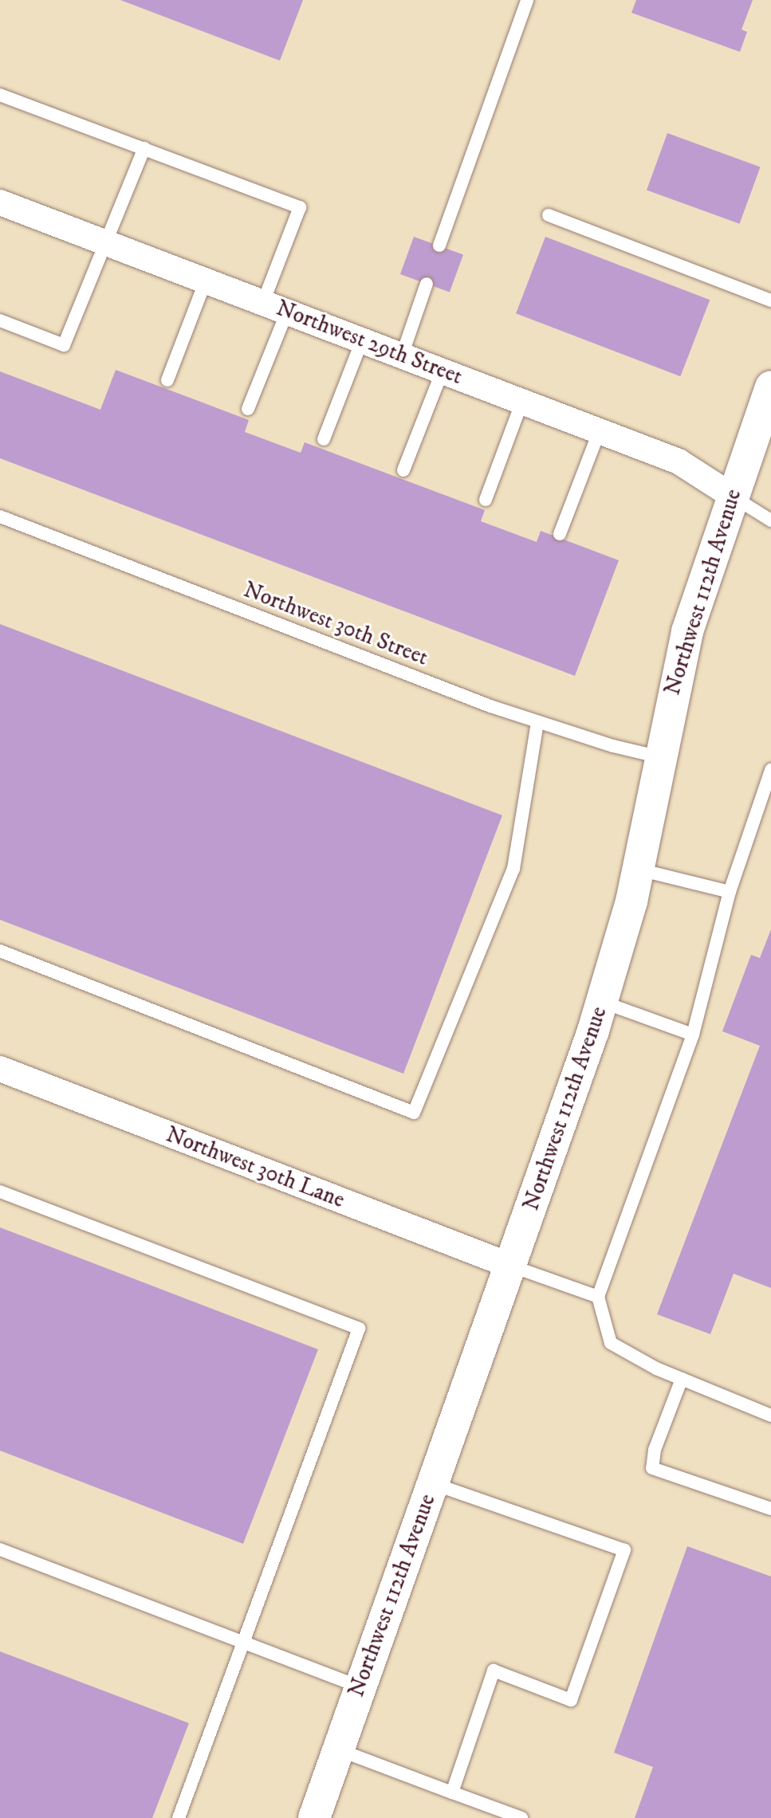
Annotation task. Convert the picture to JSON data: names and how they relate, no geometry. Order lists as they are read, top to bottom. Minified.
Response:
{"streets":{"street":["Northwest 29th Street","Northwest 112th Avenue","Northwest 30th Lane"],"lane":["Northwest 30th Street"]},"crossings":[["Northwest 29th Street","Northwest 112th Avenue"],["Northwest 112th Avenue","Northwest 30th Street"],["Northwest 112th Avenue","Northwest 30th Lane"]]}
